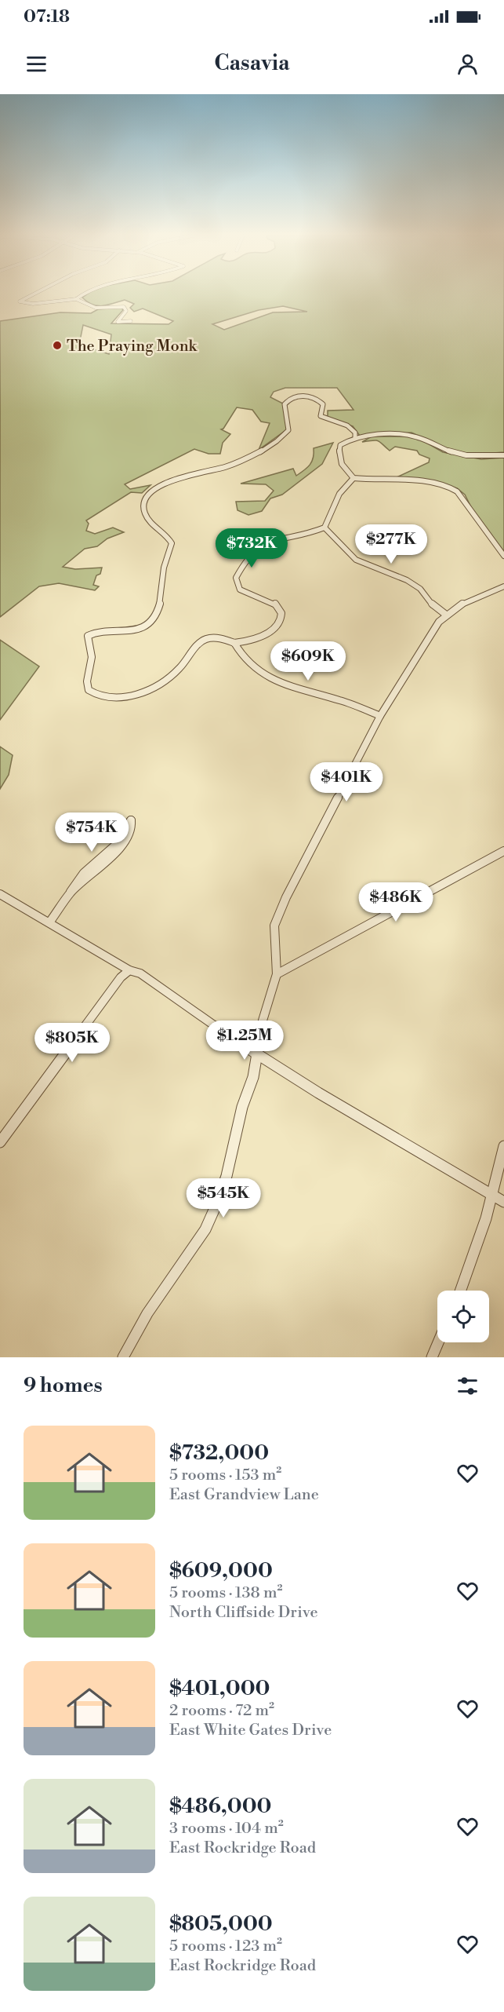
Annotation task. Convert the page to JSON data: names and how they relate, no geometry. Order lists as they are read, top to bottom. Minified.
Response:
{"places":["The Praying Monk"],"page":{"status":"07:18","header":"Casavia","price":["$277K","$732K","$609K","$401K","$754K","$486K","$1.25M","$805K","$545K"],"heading":"9 homes","list":[{"name":"$732,000","note":"5 rooms · 153 m² · East Grandview Lane"},{"name":"$609,000","note":"5 rooms · 138 m² · North Cliffside Drive"},{"name":"$401,000","note":"2 rooms · 72 m² · East White Gates Drive"},{"name":"$486,000","note":"3 rooms · 104 m² · East Rockridge Road"},{"name":"$805,000","note":"5 rooms · 123 m² · East Rockridge Road"}]}}
